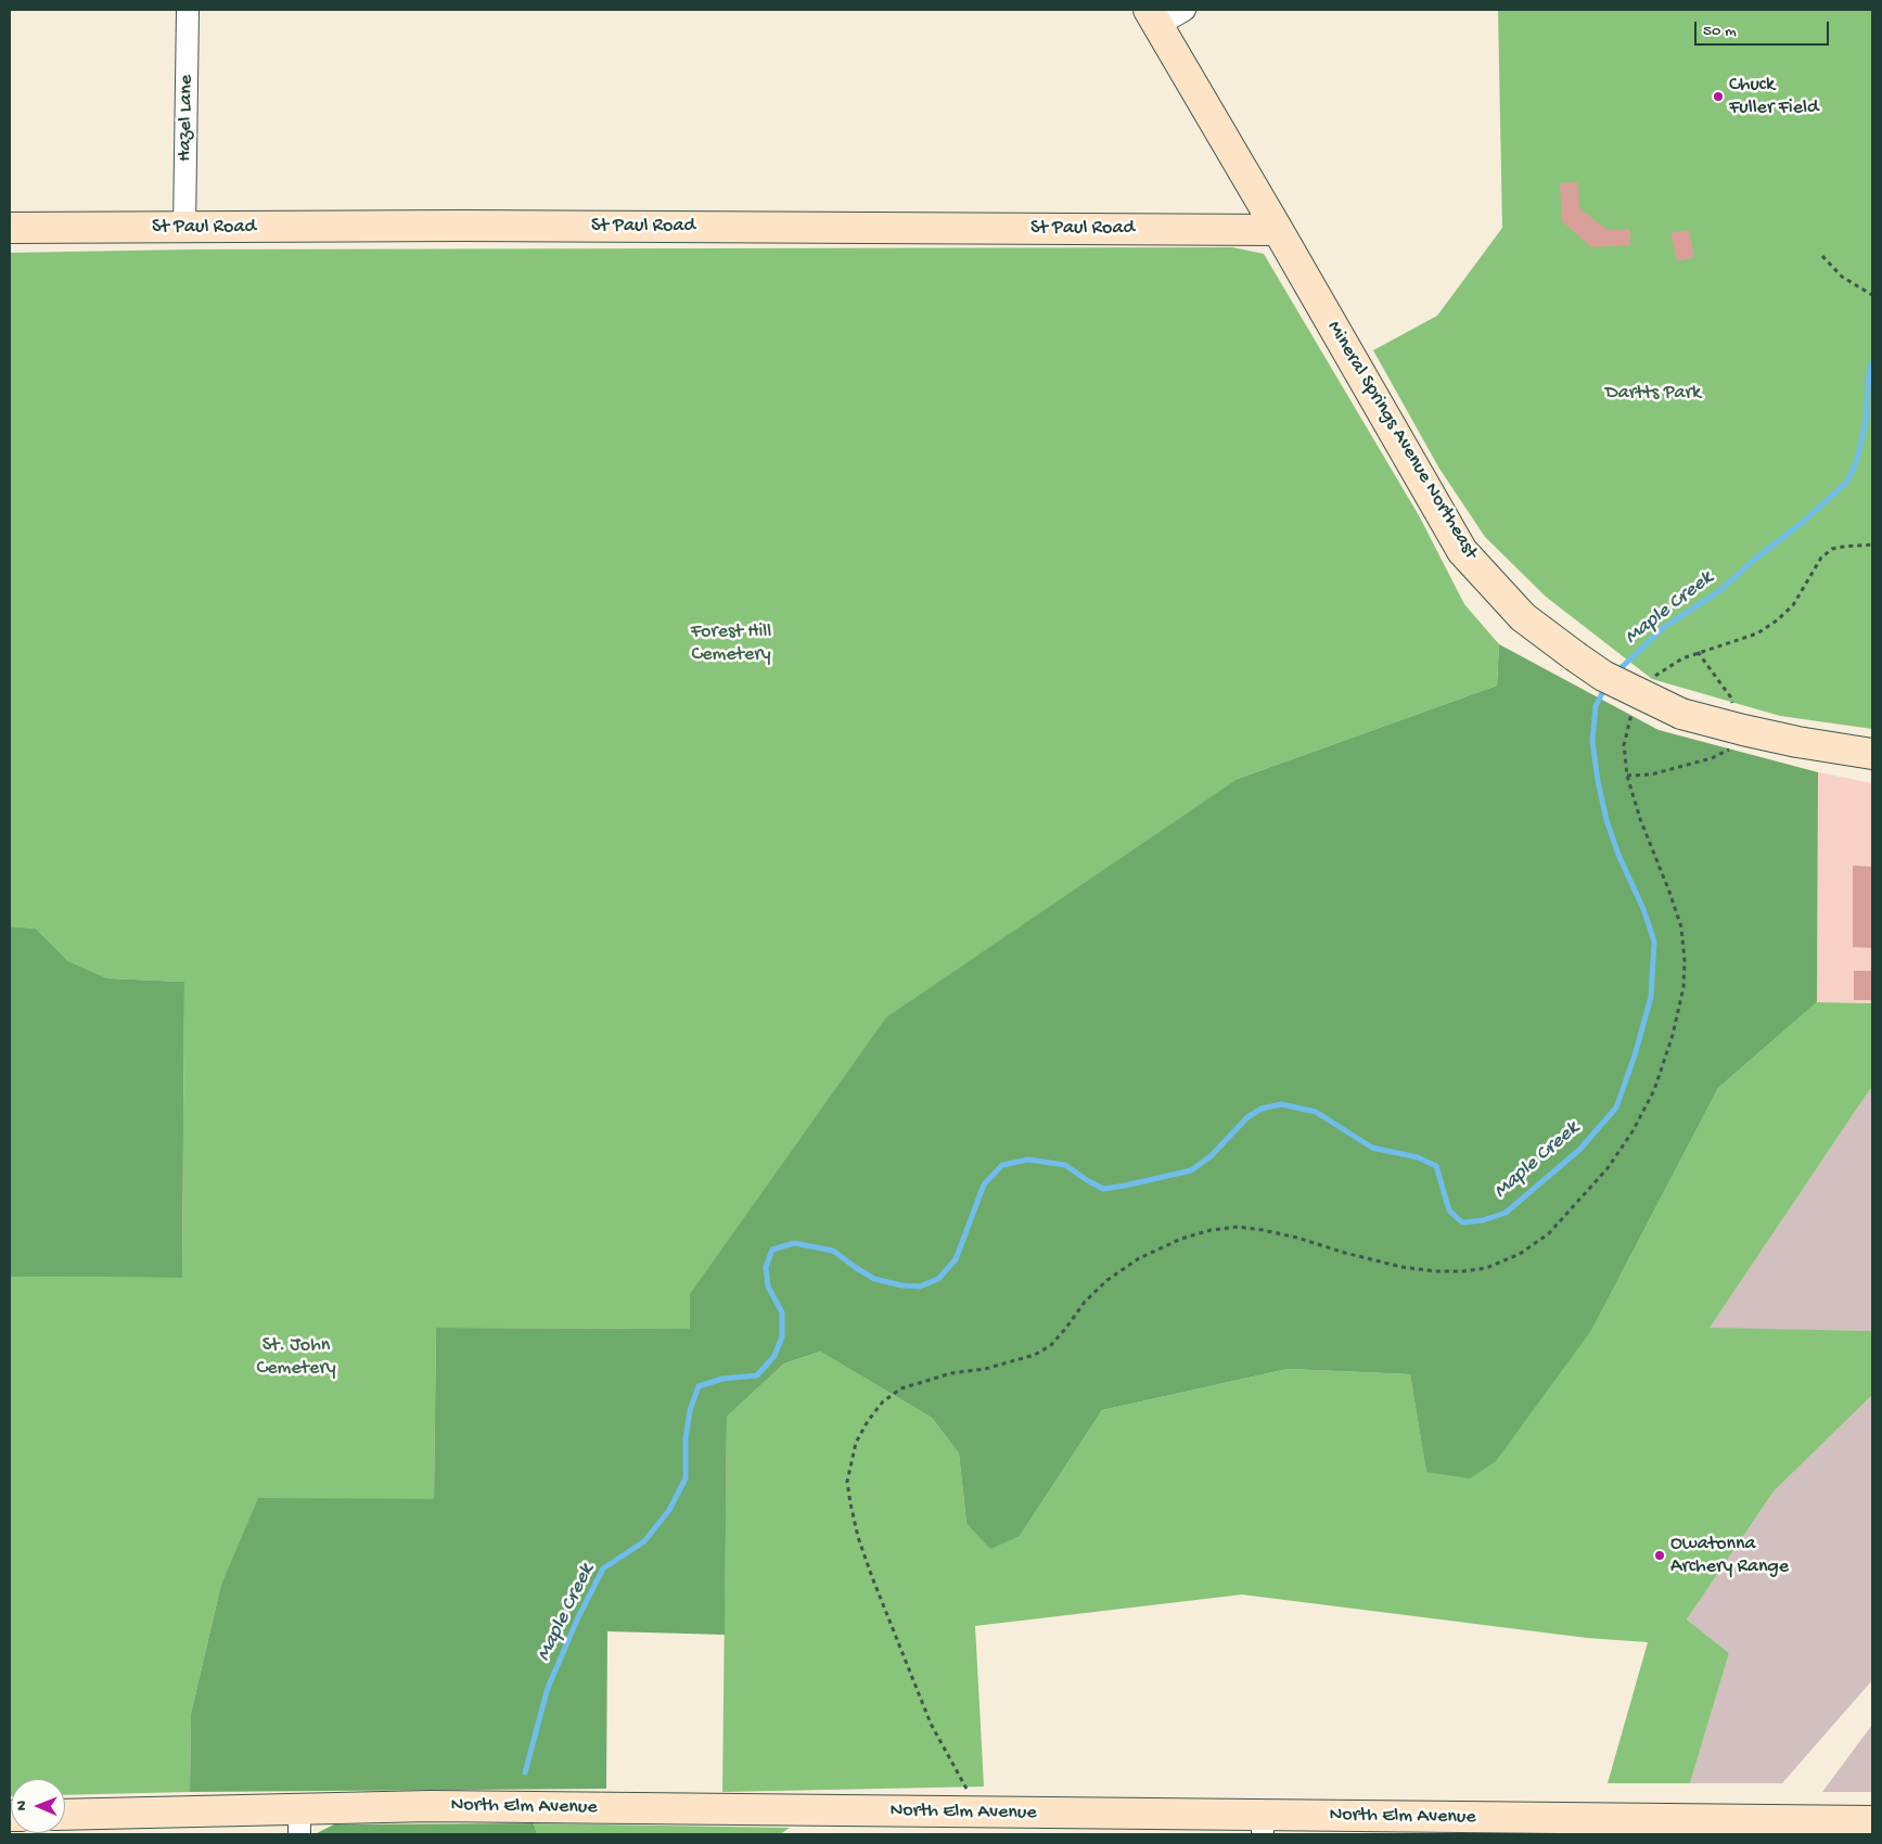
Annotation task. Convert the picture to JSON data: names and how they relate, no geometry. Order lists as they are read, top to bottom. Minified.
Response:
{"streets":{"street":["Hazel Lane","St Paul Road","Mineral Springs Avenue Northeast","North Elm Avenue"]},"crossings":[["Hazel Lane","St Paul Road"],["St Paul Road","Mineral Springs Avenue Northeast"]],"water":["Maple Creek"],"parks":["Dartts Park","Forest Hill Cemetery","St. John Cemetery"],"places":["Chuck Fuller Field","Owatonna Archery Range"],"scale_bar":"50 m","north":"left"}
